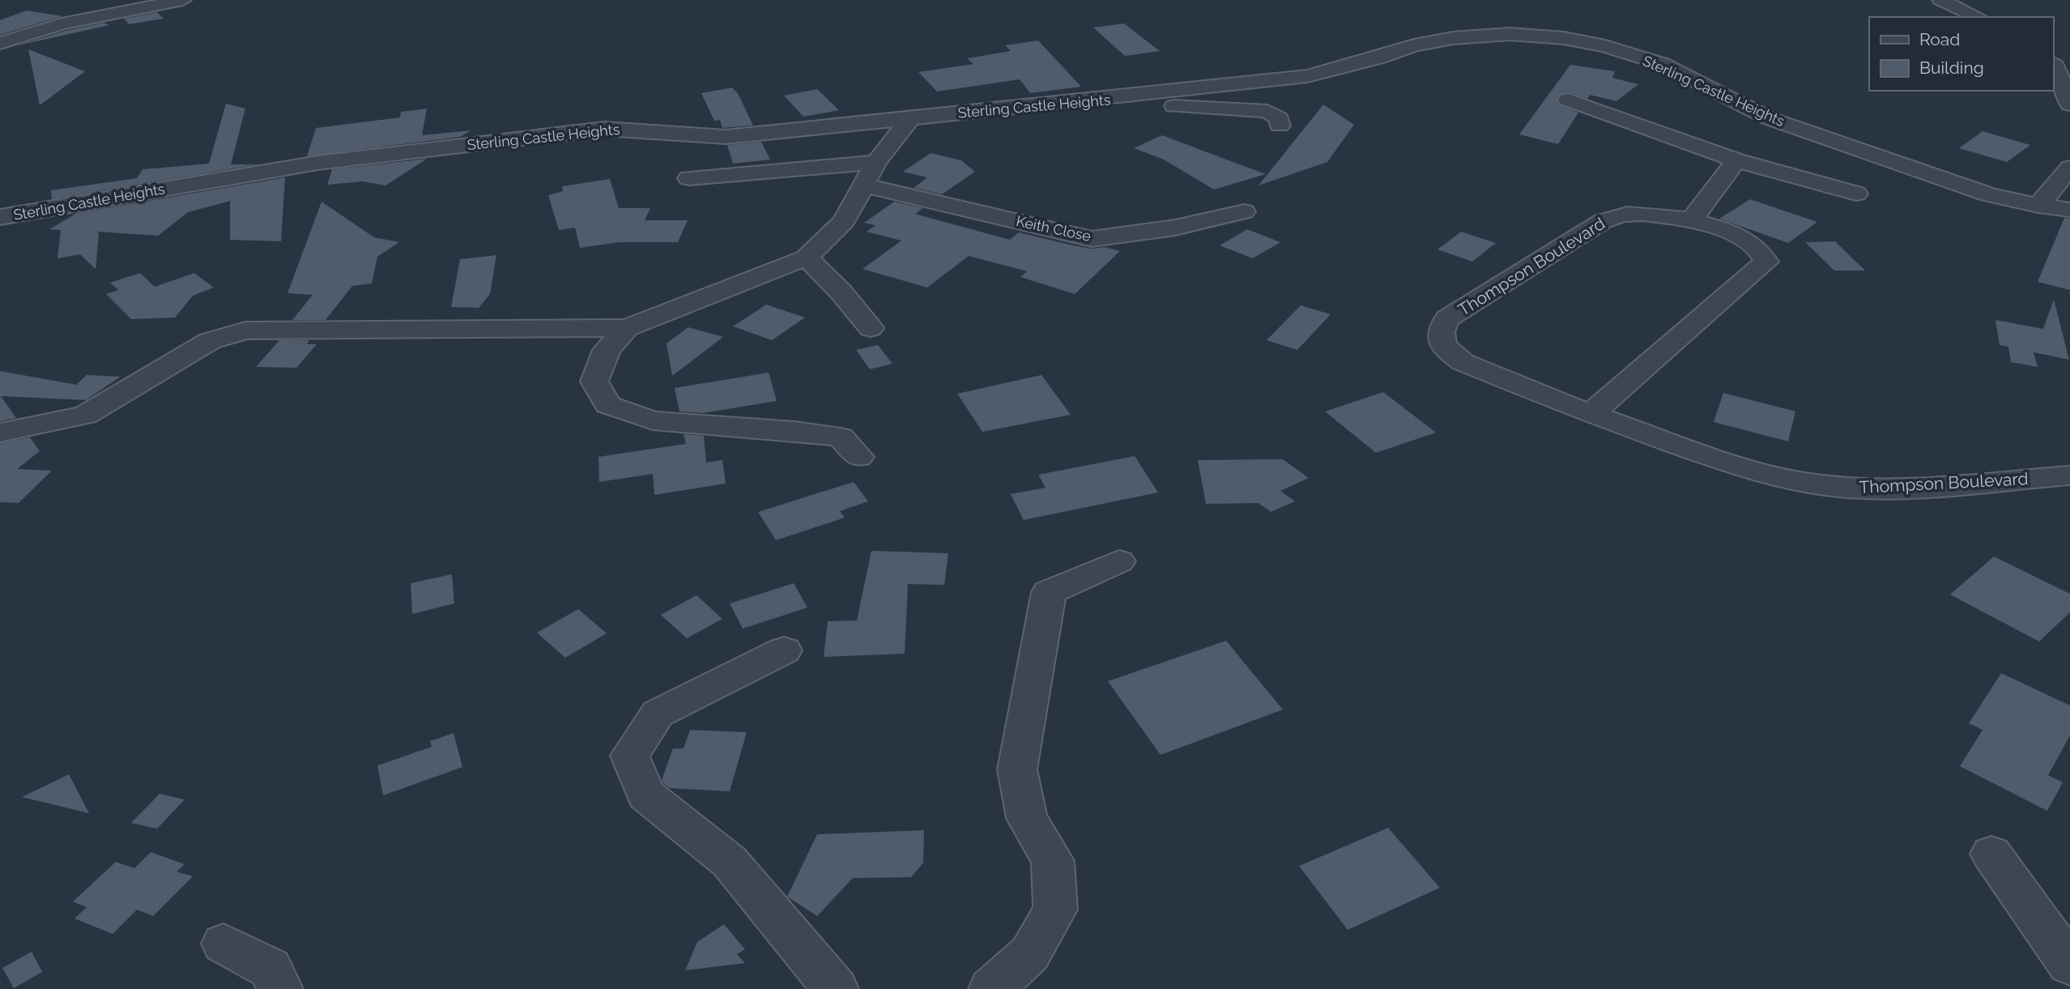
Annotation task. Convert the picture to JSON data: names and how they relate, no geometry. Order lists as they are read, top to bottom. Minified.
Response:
{"streets":{"street":["Sterling Castle Heights","Keith Close","Thompson Boulevard"]},"legend":["Road","Building"]}
